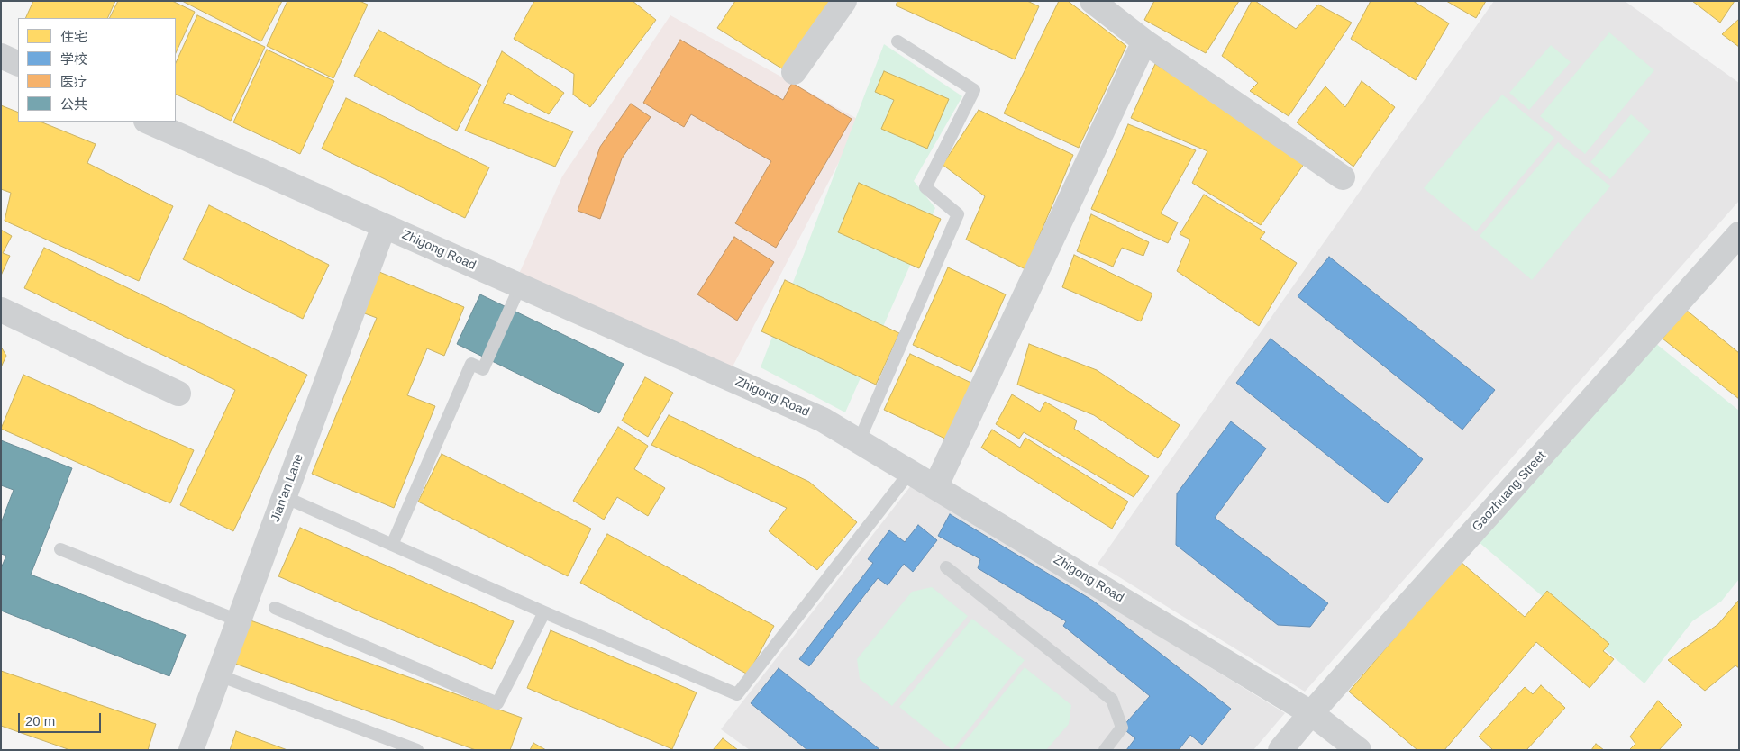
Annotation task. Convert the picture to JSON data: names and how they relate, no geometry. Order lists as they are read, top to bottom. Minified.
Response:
{"streets":{"street":["Zhigong Road","Jian'an Lane","Gaozhuang Street"]},"crossings":[["Zhigong Road","Jian'an Lane"],["Zhigong Road","Gaozhuang Street"]],"legend":["住宅","学校","医疗","公共"],"scale_bar":"20 m"}
